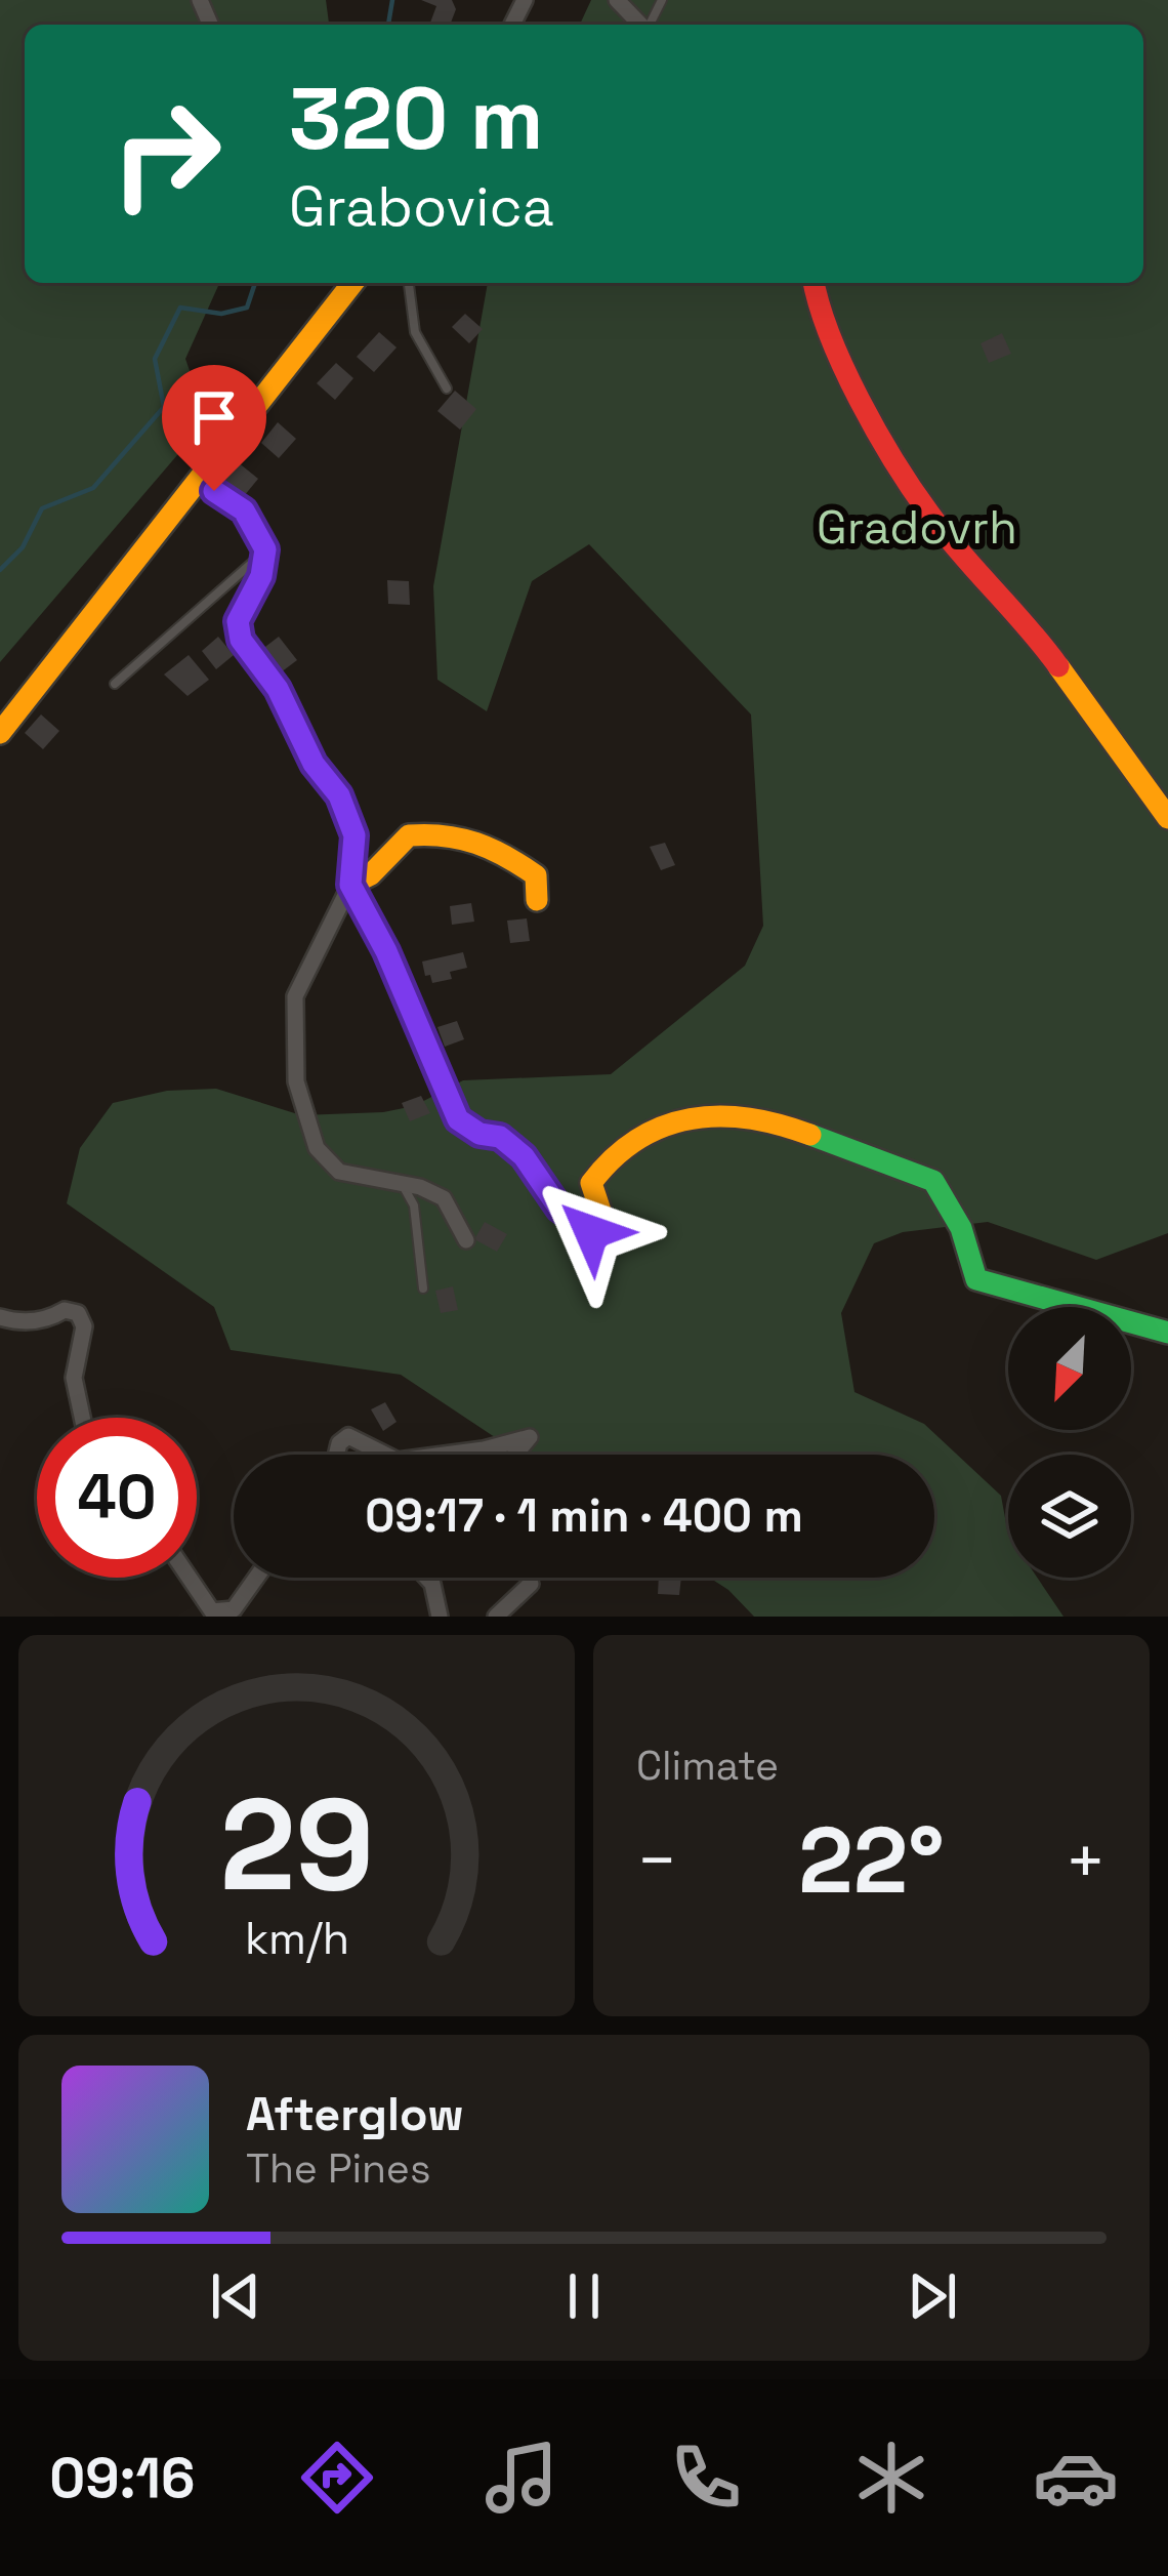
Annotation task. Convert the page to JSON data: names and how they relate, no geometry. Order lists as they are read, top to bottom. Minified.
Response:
{"parks":["Gradovrh"],"north":"bottom left","page":{"turn":["320 m","Grabovica"],"limit":"40","trip":"09:17 · 1 min · 400 m","tile":"Climate","heat":["−","22°","+"],"song":["Afterglow","The Pines"],"tabs":"09:16","gauge":["29","km/h"]}}
